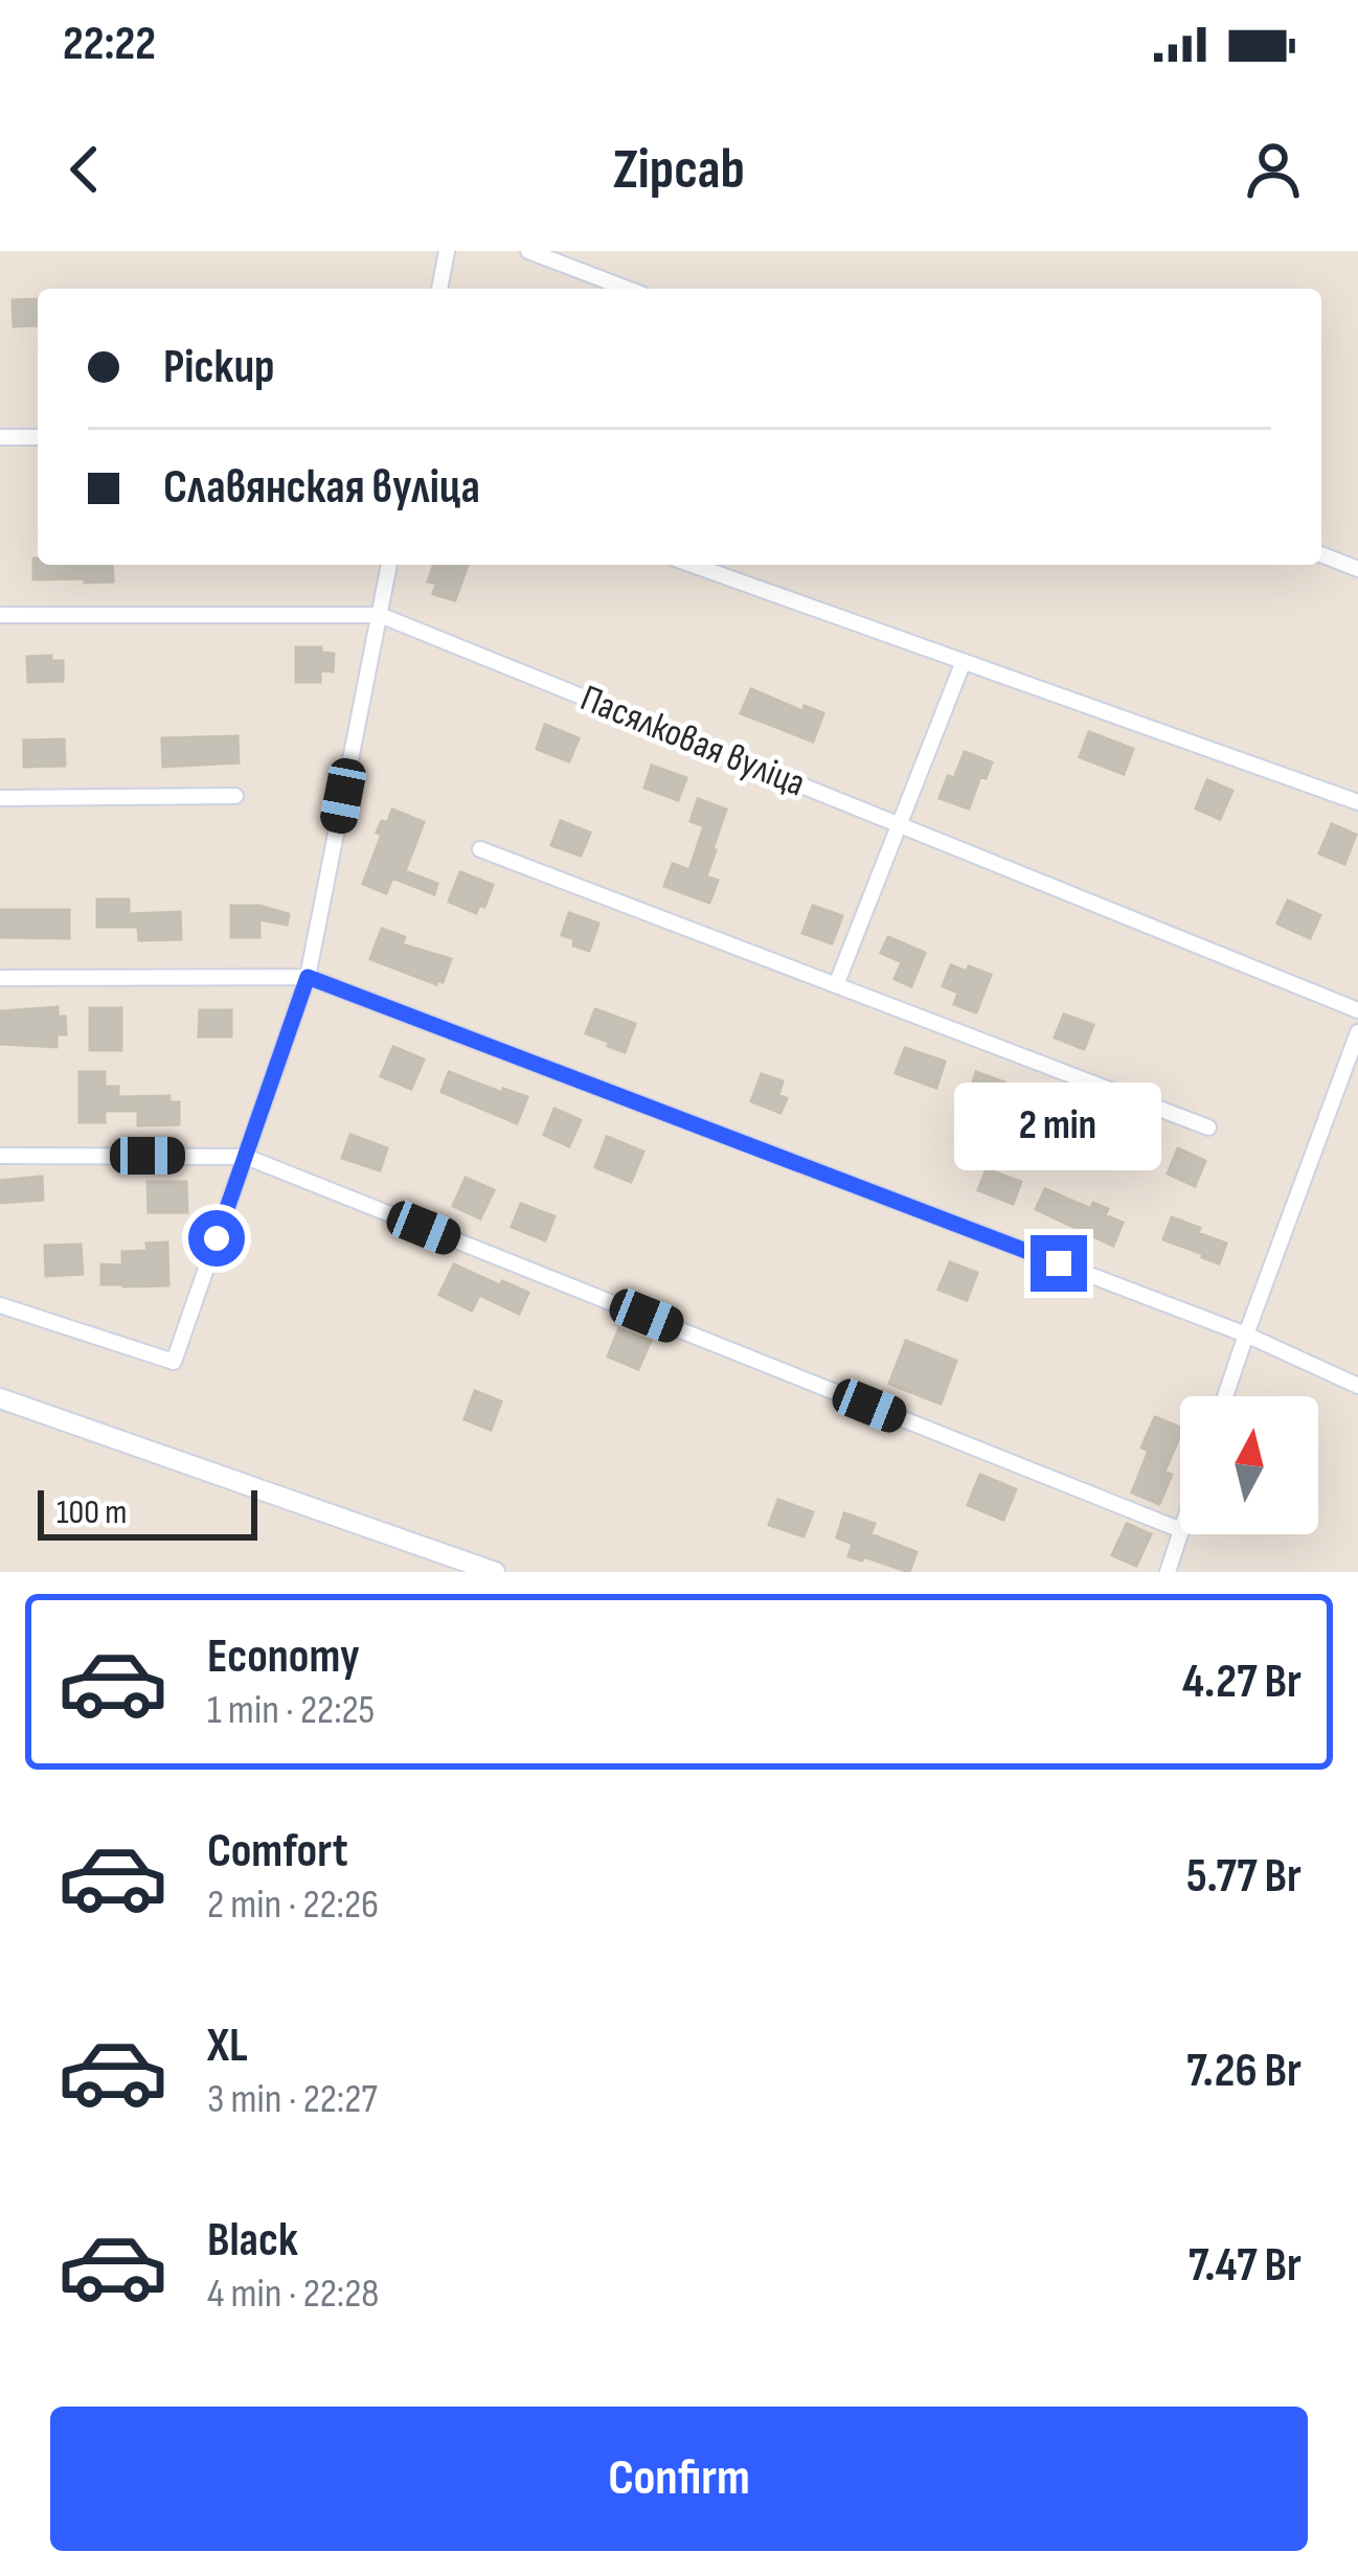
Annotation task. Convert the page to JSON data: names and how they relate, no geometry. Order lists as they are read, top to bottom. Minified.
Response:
{"streets":{"street":["Пасялковая вуліца"]},"scale_bar":"100 m","north":"top","page":{"status":"22:22","header":"Zipcab","banner":["Pickup","Славянская вуліца"],"bubble":"2 min","scale":"100 m","list":[{"name":"Economy","note":"1 min · 22:25","value":"4.27 Br"},{"name":"Comfort","note":"2 min · 22:26","value":"5.77 Br"},{"name":"XL","note":"3 min · 22:27","value":"7.26 Br"},{"name":"Black","note":"4 min · 22:28","value":"7.47 Br"}],"buttons":"Confirm"}}
